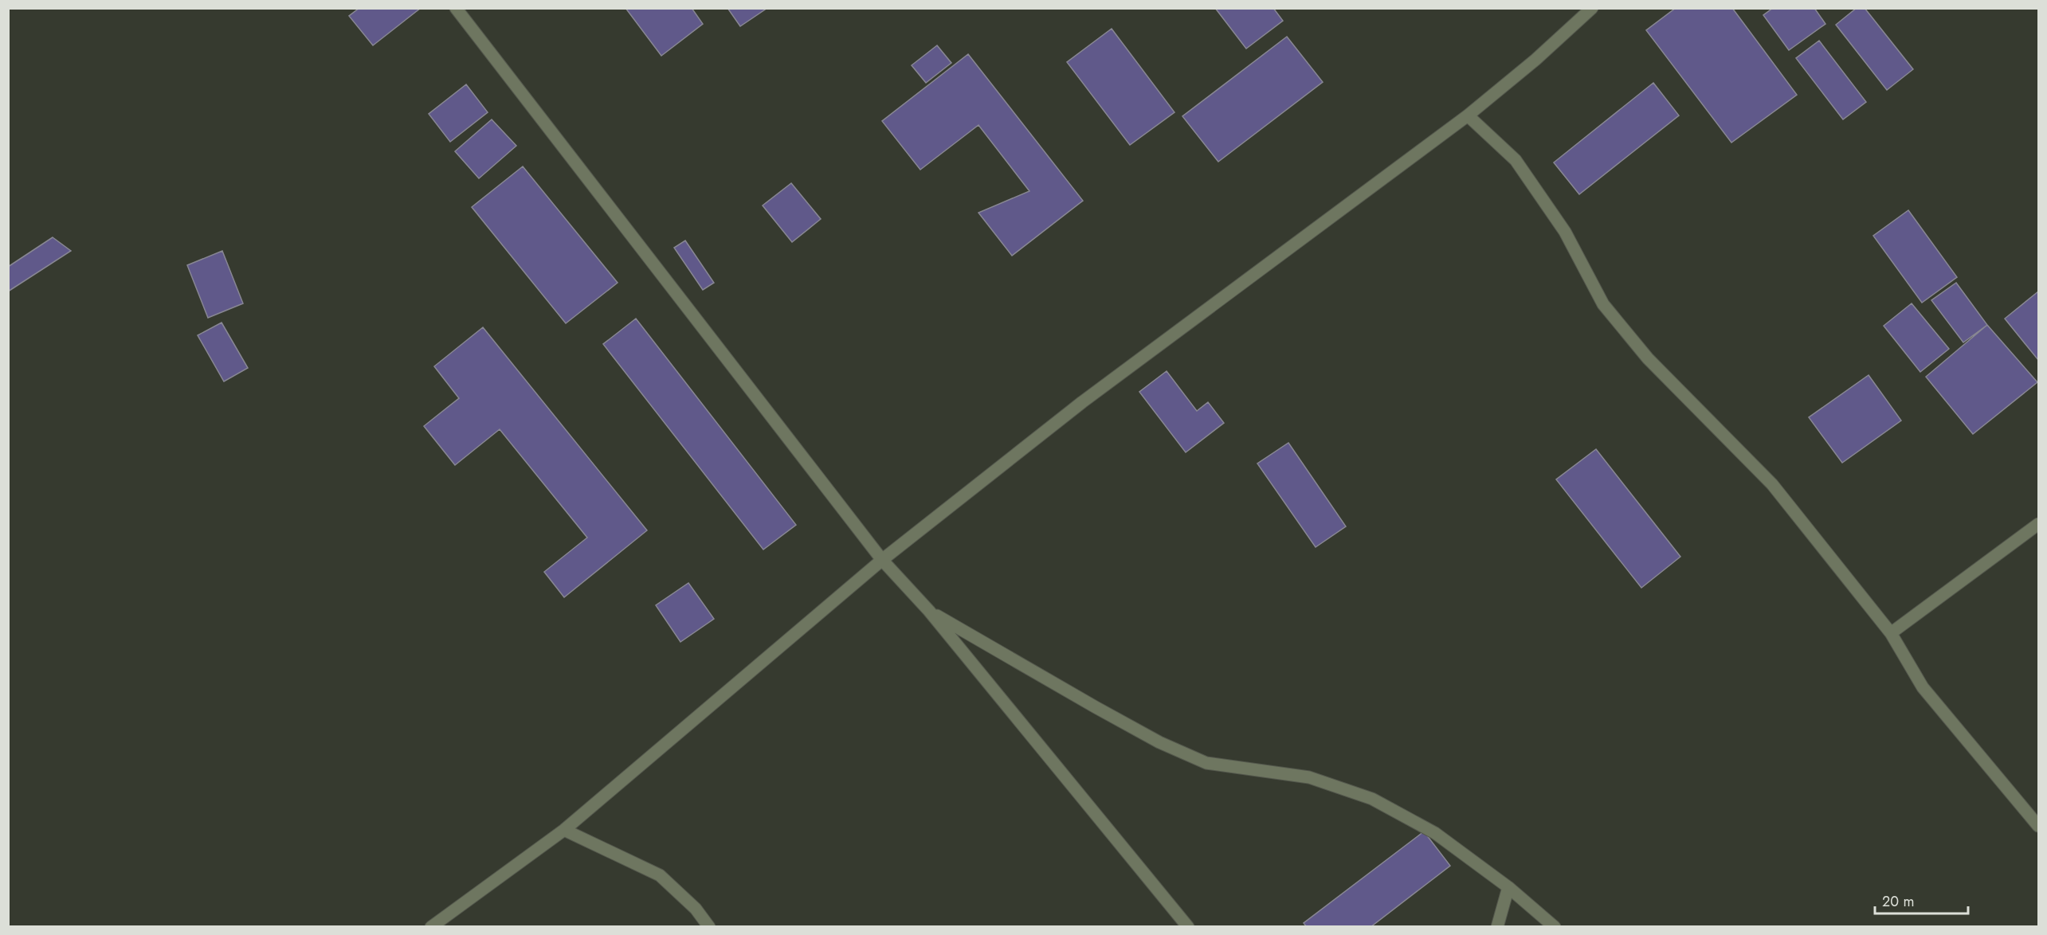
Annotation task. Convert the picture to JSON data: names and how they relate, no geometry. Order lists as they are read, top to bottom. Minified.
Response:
{"scale_bar":"20 m"}
